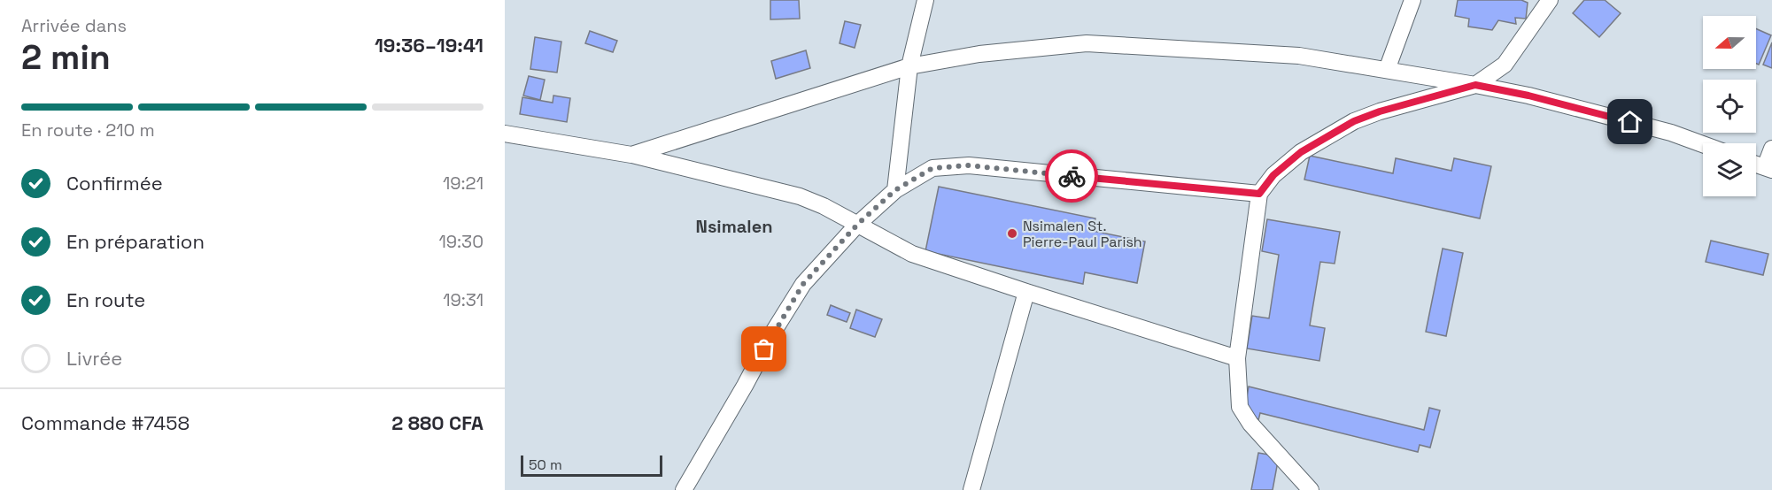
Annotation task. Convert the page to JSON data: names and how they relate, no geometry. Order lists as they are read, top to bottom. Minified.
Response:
{"districts":["Nsimalen"],"places":["Nsimalen St. Pierre-Paul Parish"],"scale_bar":"50 m","north":"left","page":{"heading":["2 min","Arrivée dans","19:36–19:41"],"panel":["Commande #7458","2 880 CFA"],"bar":"En route · 210 m","list":[["Confirmée","19:21"],["En préparation","19:30"],["En route","19:31"],"Livrée"],"scale":"50 m"}}
